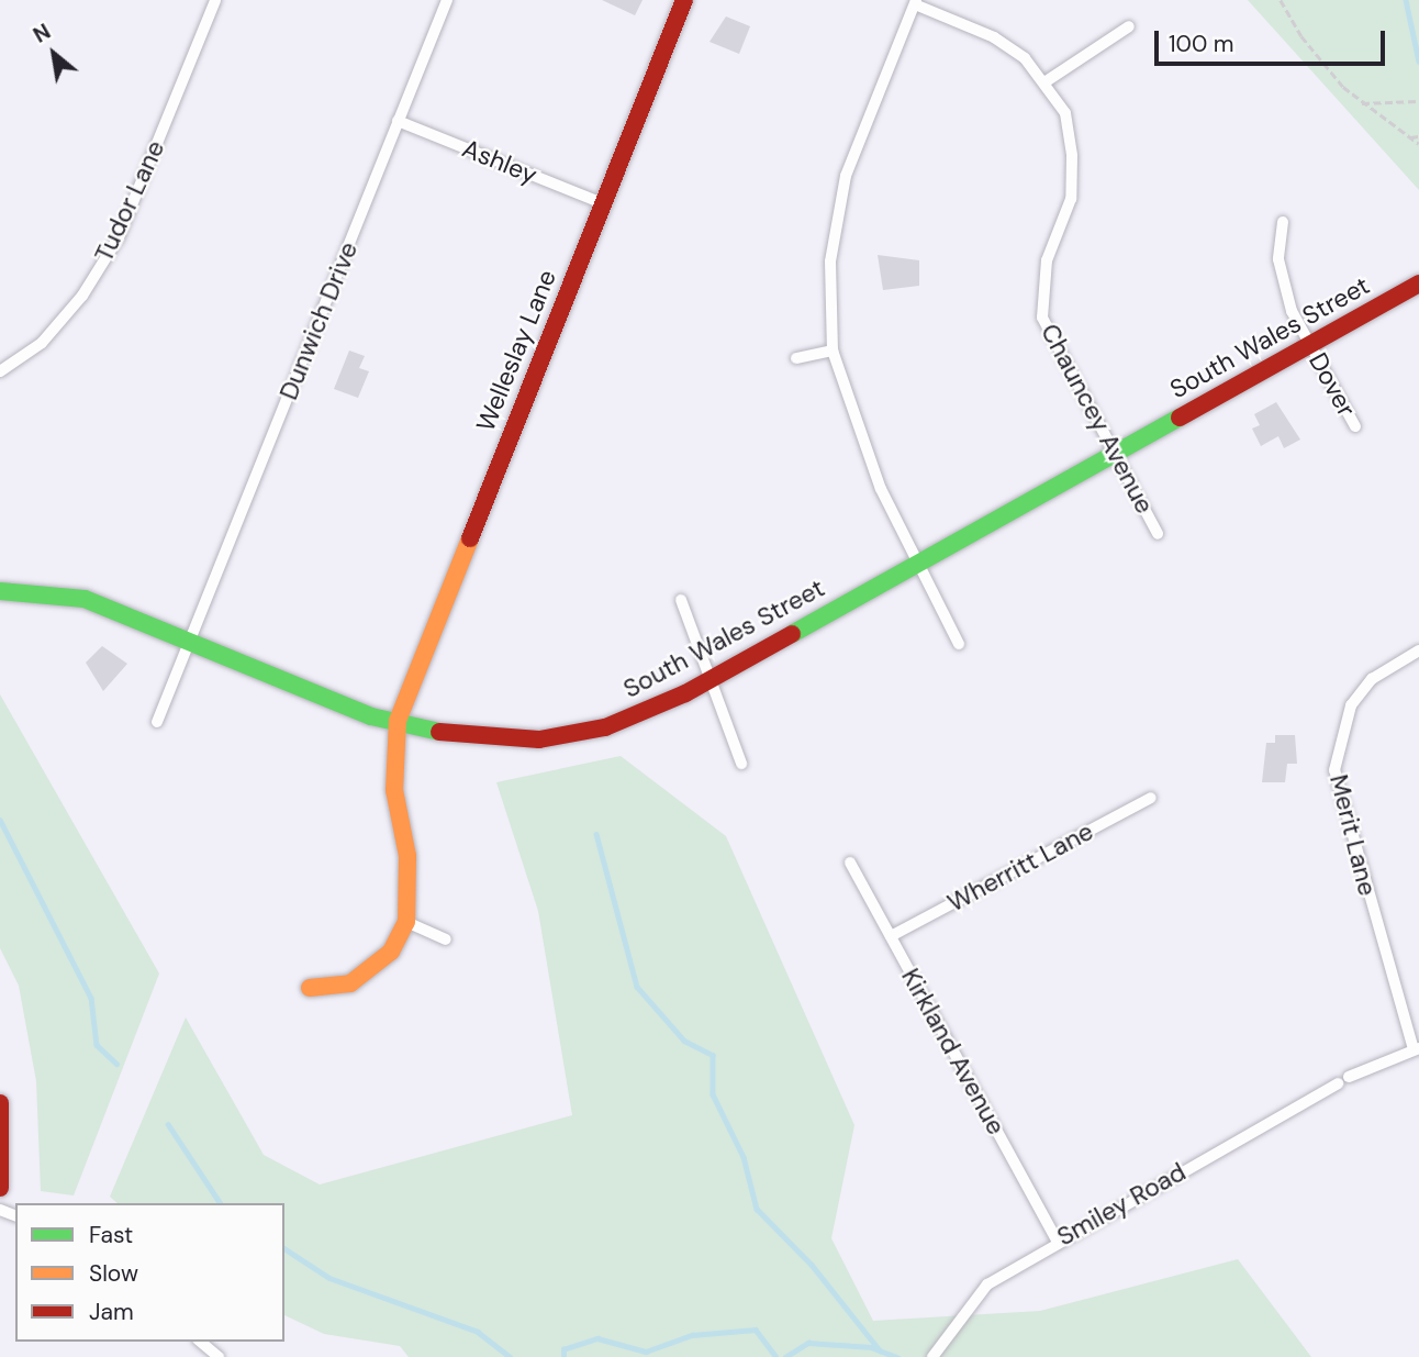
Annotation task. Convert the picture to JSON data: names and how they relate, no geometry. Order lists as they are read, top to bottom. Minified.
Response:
{"streets":{"street":["Ashley","Tudor Lane","Dunwich Drive","South Wales Street","Welleslay Lane","Dover","Chauncey Avenue","Merit Lane","Wherritt Lane","Kirkland Avenue","Smiley Road"]},"crossings":[["Ashley","Dunwich Drive"],["Ashley","Welleslay Lane"],["Dunwich Drive","South Wales Street"],["South Wales Street","Welleslay Lane"],["South Wales Street","Dover"],["South Wales Street","Chauncey Avenue"],["Wherritt Lane","Kirkland Avenue"],["Kirkland Avenue","Smiley Road"]],"legend":["Fast","Slow","Jam"],"scale_bar":"100 m","north":"top left"}
